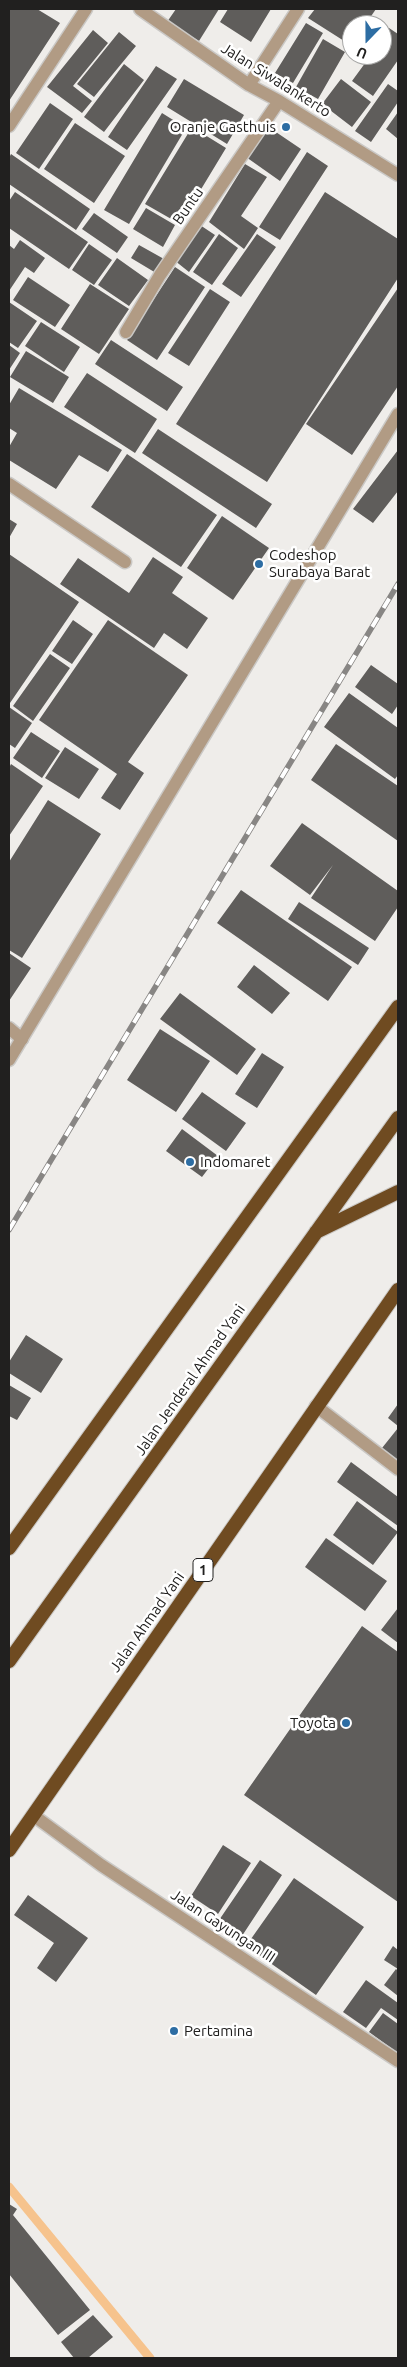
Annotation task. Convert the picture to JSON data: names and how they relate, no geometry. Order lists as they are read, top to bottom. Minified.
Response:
{"streets":{"highway":["Jalan Jenderal Ahmad Yani","1","Jalan Ahmad Yani"],"street":["Jalan Siwalankerto","Buntu","Jalan Gayungan III"]},"crossings":[["Jalan Siwalankerto","Buntu"],["Jalan Ahmad Yani","Jalan Gayungan III"]],"places":["Oranje Gasthuis","Codeshop Surabaya Barat","Indomaret","Toyota","Pertamina"],"north":"bottom"}
